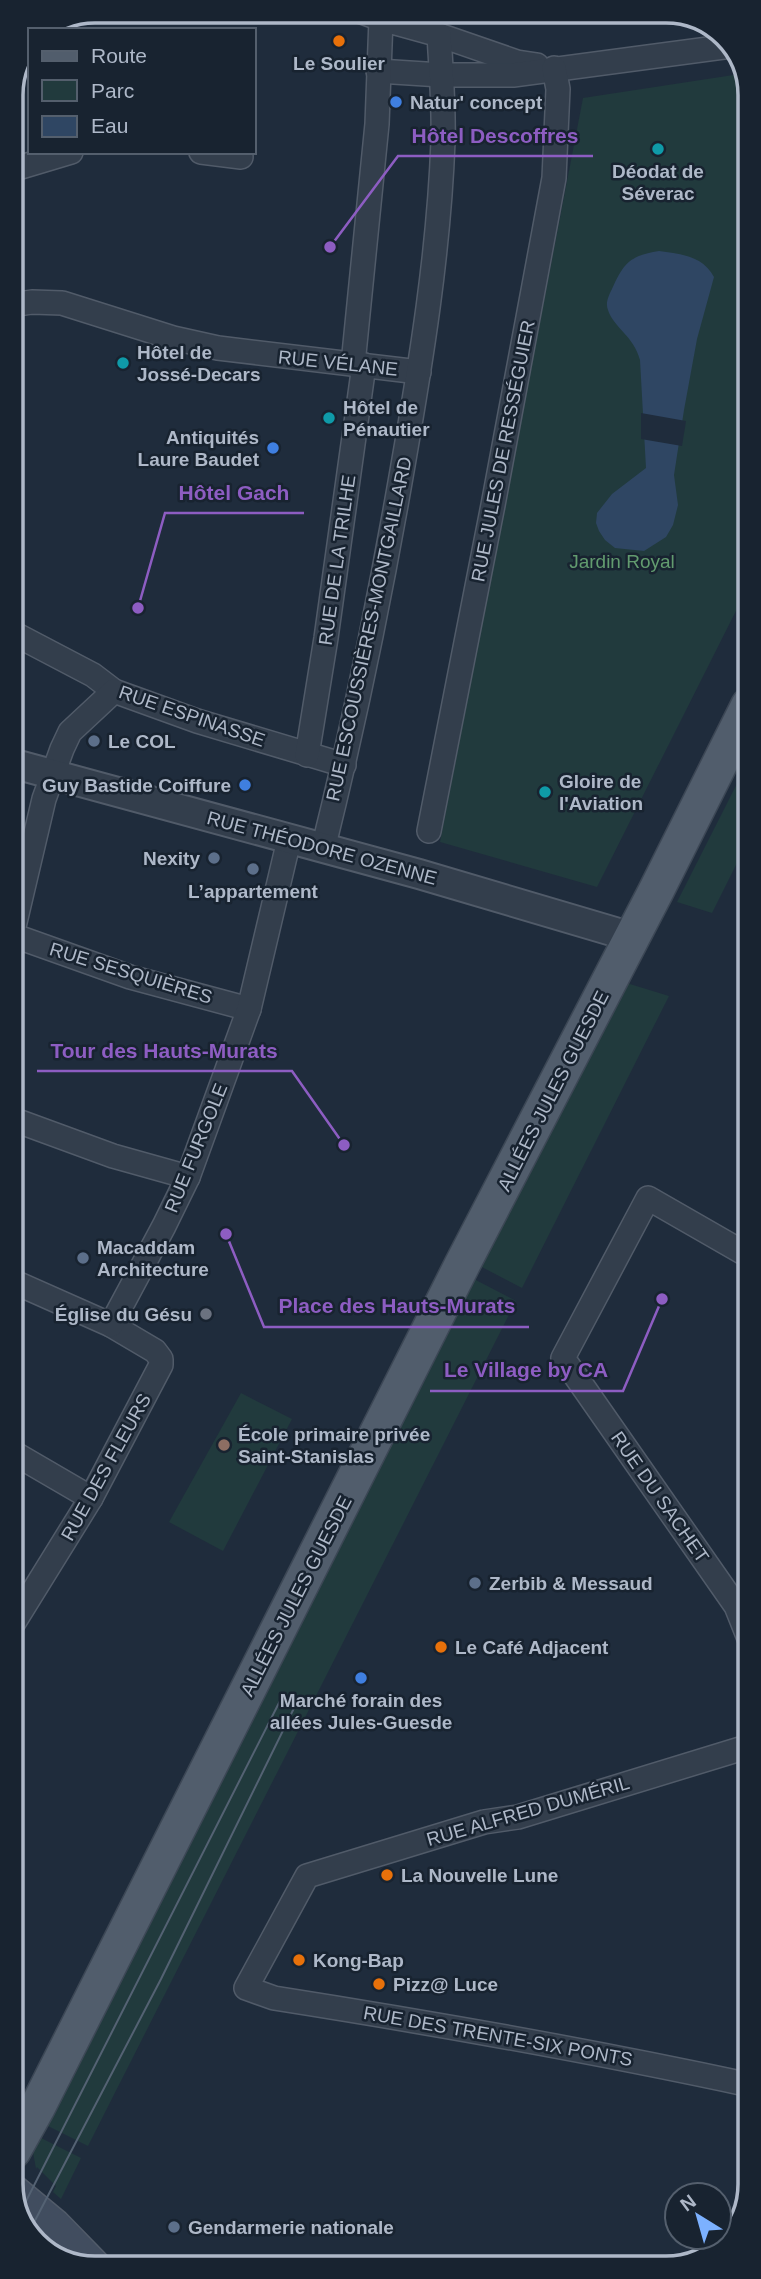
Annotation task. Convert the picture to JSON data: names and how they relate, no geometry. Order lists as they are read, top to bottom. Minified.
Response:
{"streets":{"main road":["ALLÉES JULES GUESDE"],"street":["RUE VÉLANE","RUE JULES DE RESSÉGUIER","RUE DE LA TRILHE","RUE ESCOUSSIÈRES-MONTGAILLARD","RUE ESPINASSE","RUE THÉODORE OZENNE","RUE SESQUIÈRES","RUE FURGOLE","RUE DES FLEURS","RUE DU SACHET","RUE ALFRED DUMÉRIL","RUE DES TRENTE-SIX PONTS"]},"crossings":[["RUE VÉLANE","RUE DE LA TRILHE"],["RUE VÉLANE","RUE ESCOUSSIÈRES-MONTGAILLARD"],["RUE DE LA TRILHE","RUE ESPINASSE"],["RUE ESCOUSSIÈRES-MONTGAILLARD","RUE ESPINASSE"],["RUE ESCOUSSIÈRES-MONTGAILLARD","RUE THÉODORE OZENNE"],["RUE THÉODORE OZENNE","RUE SESQUIÈRES"],["RUE THÉODORE OZENNE","ALLÉES JULES GUESDE"],["RUE THÉODORE OZENNE","RUE FURGOLE"],["RUE SESQUIÈRES","RUE FURGOLE"],["RUE FURGOLE","RUE DES FLEURS"],["RUE ALFRED DUMÉRIL","RUE DES TRENTE-SIX PONTS"]],"parks":["Jardin Royal"],"places":["Le Soulier","Natur' concept","Déodat de Séverac","Hôtel Descoffres","Hôtel de Jossé-Decars","Hôtel de Pénautier","Antiquités Laure Baudet","Hôtel Gach","Le COL","Guy Bastide Coiffure","Gloire de l'Aviation","Nexity","L’appartement","Tour des Hauts-Murats","Place des Hauts-Murats","Macaddam Architecture","Le Village by CA","Église du Gésu","École primaire privée Saint-Stanislas","Zerbib & Messaud","Le Café Adjacent","Marché forain des allées Jules-Guesde","La Nouvelle Lune","Kong-Bap","Pizz@ Luce","Gendarmerie nationale"],"legend":["Route","Parc","Eau"],"north":"top left"}
